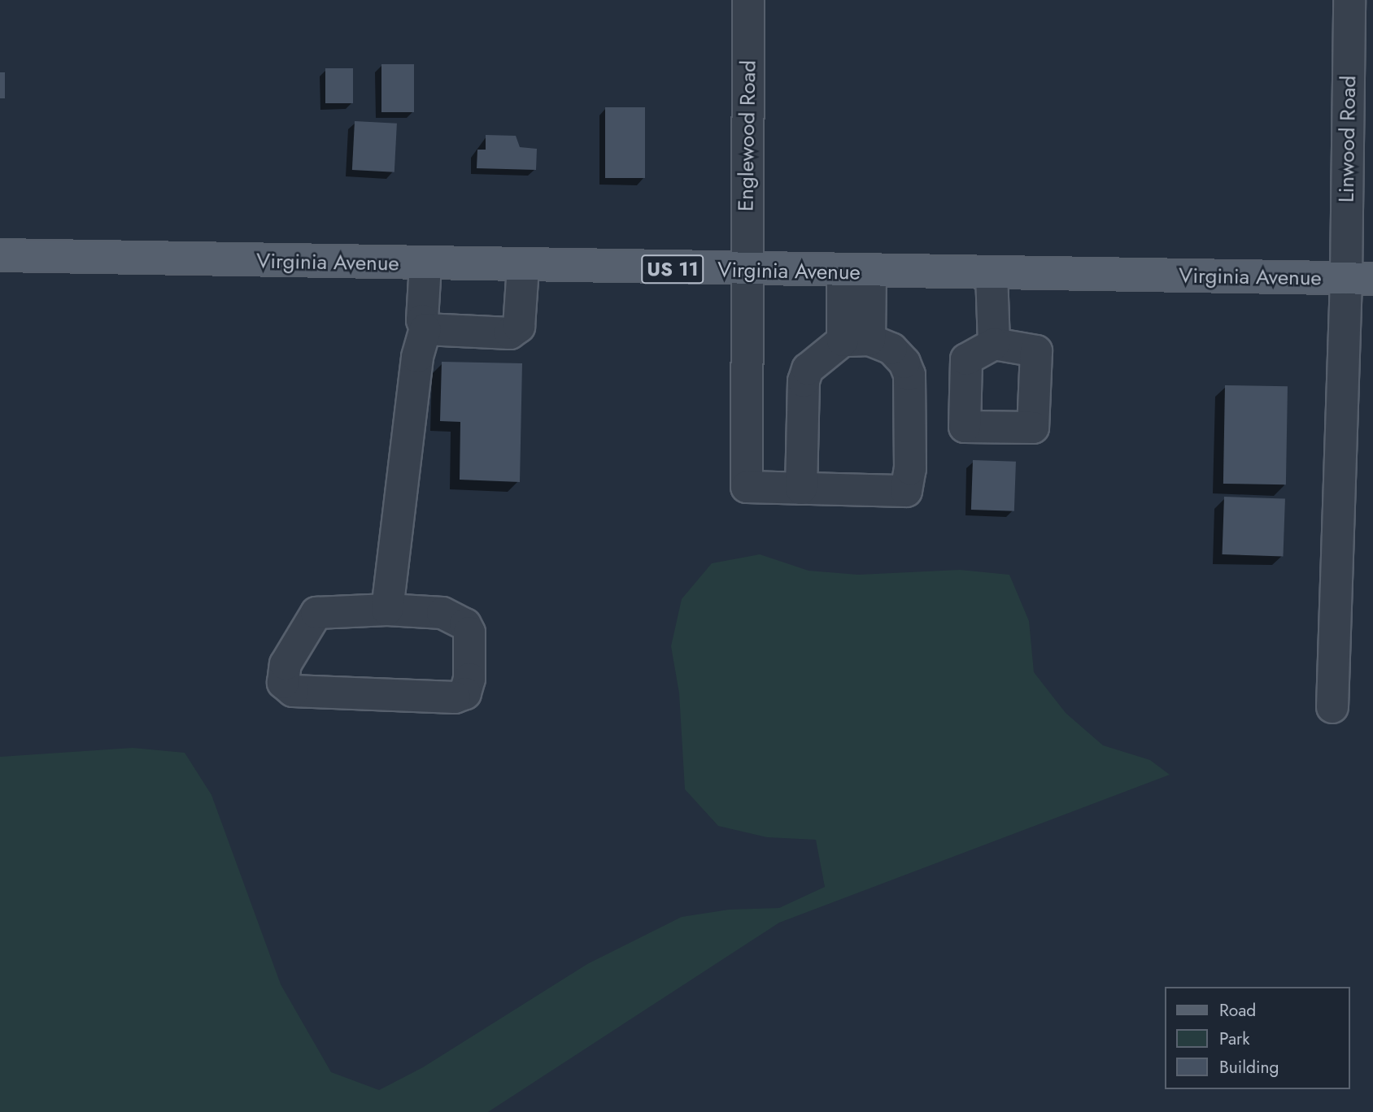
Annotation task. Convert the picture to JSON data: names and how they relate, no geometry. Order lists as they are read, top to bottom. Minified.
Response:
{"streets":{"main road":["Virginia Avenue","US 11"],"street":["Englewood Road","Linwood Road"]},"crossings":[["Englewood Road","Virginia Avenue"],["Linwood Road","Virginia Avenue"]],"legend":["Road","Park","Building"]}
